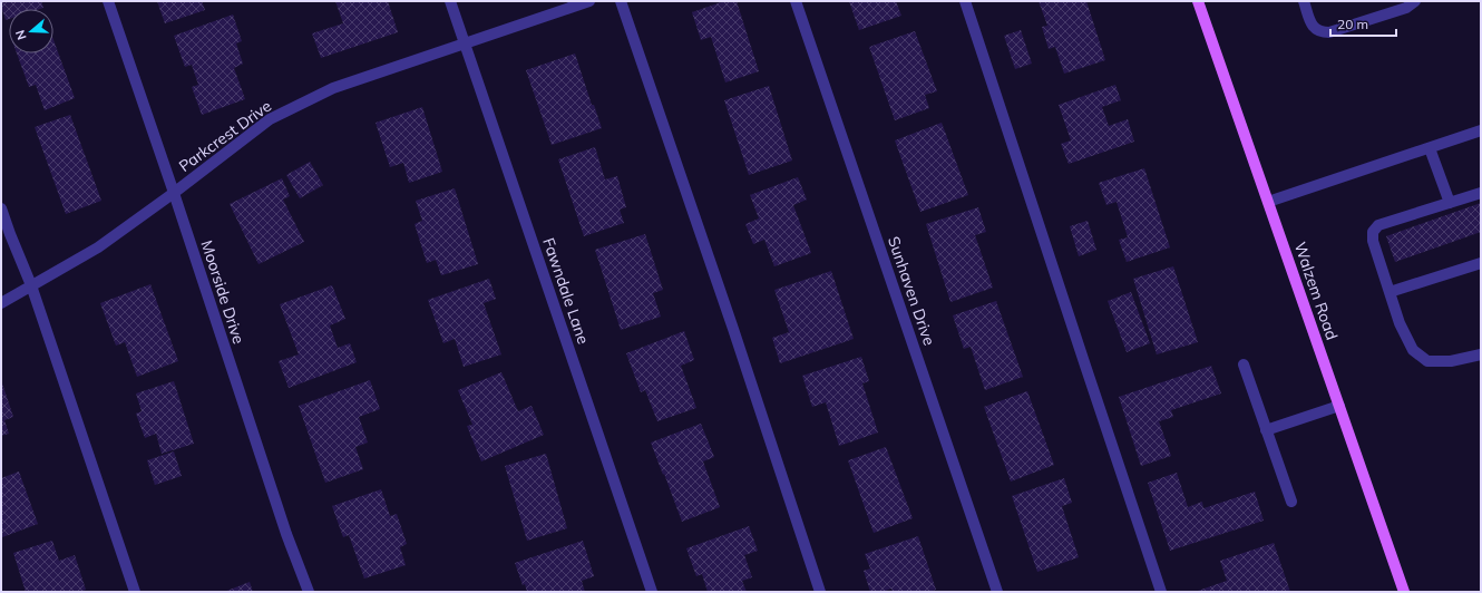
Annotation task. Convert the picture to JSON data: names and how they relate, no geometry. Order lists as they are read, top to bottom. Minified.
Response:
{"streets":{"main road":["Walzem Road"],"street":["Parkcrest Drive","Fawndale Lane","Sunhaven Drive","Moorside Drive"]},"crossings":[["Parkcrest Drive","Fawndale Lane"],["Parkcrest Drive","Moorside Drive"]],"scale_bar":"20 m","north":"left"}
